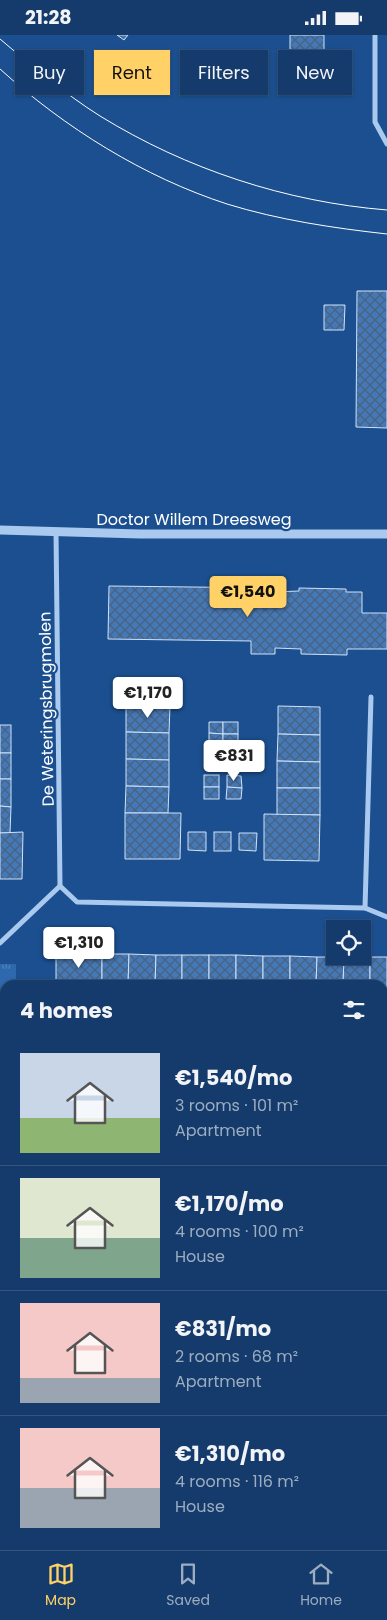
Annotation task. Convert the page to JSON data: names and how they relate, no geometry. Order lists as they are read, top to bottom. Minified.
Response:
{"streets":{"street":["Doctor Willem Dreesweg","De Weteringsbrugmolen"]},"crossings":[["Doctor Willem Dreesweg","De Weteringsbrugmolen"]],"page":{"status":"21:28","chip":["Buy","Rent","Filters","New"],"price":["€1,540","€1,170","€831","€1,310"],"heading":"4 homes","list":[{"name":"€1,540/mo","note":"3 rooms · 101 m² · Apartment"},{"name":"€1,170/mo","note":"4 rooms · 100 m² · House"},{"name":"€831/mo","note":"2 rooms · 68 m² · Apartment"},{"name":"€1,310/mo","note":"4 rooms · 116 m² · House"}],"tabs":["Map","Saved","Home"]}}
